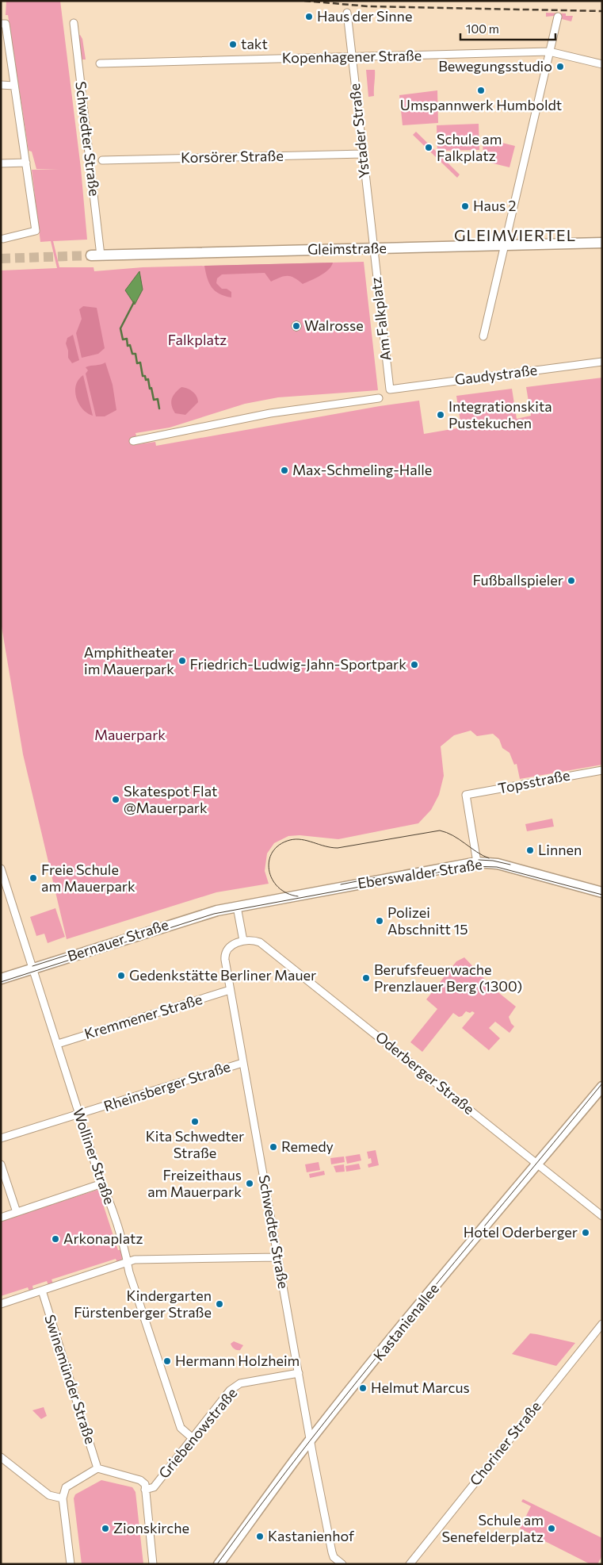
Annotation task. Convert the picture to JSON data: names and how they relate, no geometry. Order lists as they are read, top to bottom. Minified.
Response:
{"streets":{"street":["Kopenhagener Straße","Ystader Straße","Schwedter Straße","Korsörer Straße","Gleimstraße","Am Falkplatz","Gaudystraße","Topsstraße","Eberswalder Straße","Bernauer Straße","Kremmener Straße","Oderberger Straße","Rheinsberger Straße","Wolliner Straße","Kastanienallee","Swinemünder Straße","Griebenowstraße","Choriner Straße"]},"crossings":[["Kopenhagener Straße","Ystader Straße"],["Ystader Straße","Korsörer Straße"],["Ystader Straße","Gleimstraße"],["Ystader Straße","Am Falkplatz"],["Schwedter Straße","Gleimstraße"],["Schwedter Straße","Kremmener Straße"],["Schwedter Straße","Oderberger Straße"],["Schwedter Straße","Rheinsberger Straße"],["Schwedter Straße","Kastanienallee"],["Schwedter Straße","Griebenowstraße"],["Gleimstraße","Am Falkplatz"],["Am Falkplatz","Gaudystraße"],["Topsstraße","Eberswalder Straße"],["Eberswalder Straße","Bernauer Straße"],["Bernauer Straße","Wolliner Straße"],["Kremmener Straße","Wolliner Straße"],["Oderberger Straße","Kastanienallee"],["Rheinsberger Straße","Wolliner Straße"],["Wolliner Straße","Griebenowstraße"]],"districts":["GLEIMVIERTEL"],"parks":["Falkplatz","Mauerpark"],"places":["Haus der Sinne","takt","Bewegungsstudio","Umspannwerk Humboldt","Schule am Falkplatz","Haus 2","Walrosse","Integrationskita Pustekuchen","Max-Schmeling-Halle","Fußballspieler","Amphitheater im Mauerpark","Friedrich-Ludwig-Jahn-Sportpark","Skatespot Flat @Mauerpark","Linnen","Freie Schule am Mauerpark","Polizei Abschnitt 15","Gedenkstätte Berliner Mauer","Berufsfeuerwache Prenzlauer Berg (1300)","Kita Schwedter Straße","Remedy","Freizeithaus am Mauerpark","Hotel Oderberger","Arkonaplatz","Kindergarten Fürstenberger Straße","Hermann Holzheim","Helmut Marcus","Zionskirche","Schule am Senefelderplatz","Kastanienhof"],"scale_bar":"100 m"}
